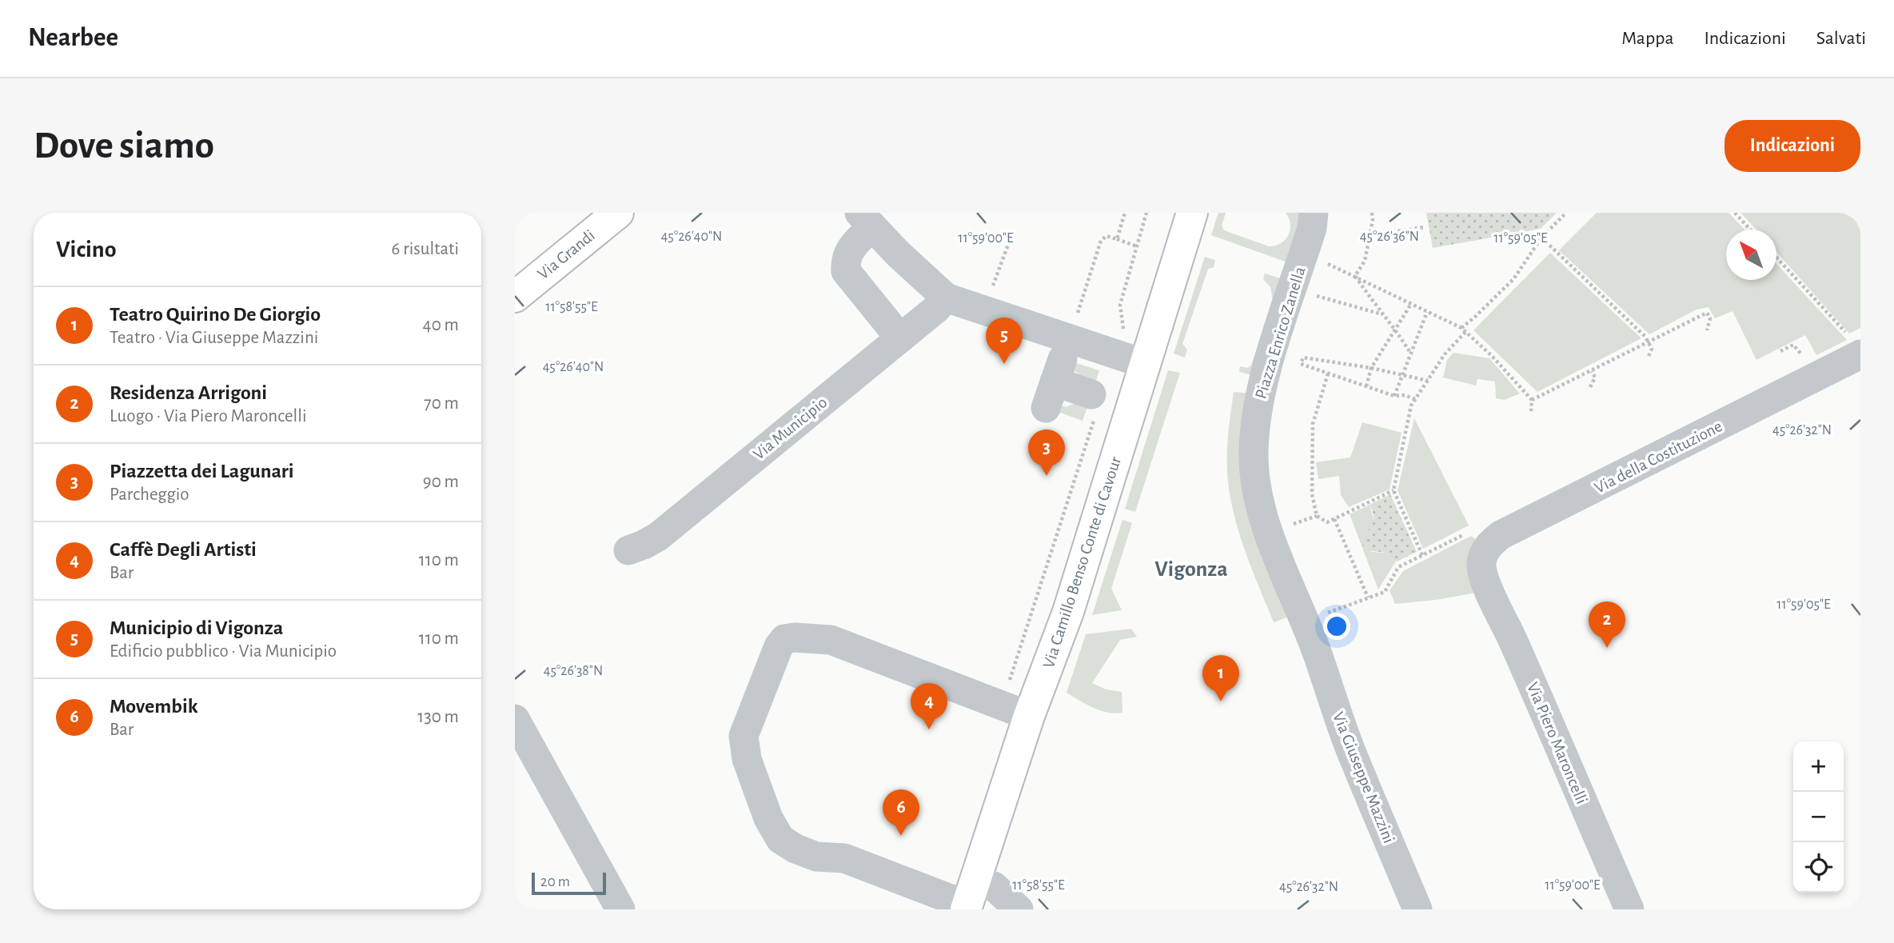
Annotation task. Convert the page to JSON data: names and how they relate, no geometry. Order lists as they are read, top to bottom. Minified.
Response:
{"streets":{"main road":["Via Grandi","Via Camillo Benso Conte di Cavour"],"street":["Piazza Enrico Zanella","Via Municipio","Via della Costituzione","Via Piero Maroncelli","Via Giuseppe Mazzini"]},"crossings":[["Piazza Enrico Zanella","Via Giuseppe Mazzini"],["Via della Costituzione","Via Piero Maroncelli"]],"districts":["Vigonza"],"scale_bar":"20 m","north":"top left","page":{"header":"Nearbee","nav":["Mappa","Indicazioni","Salvati"],"buttons":"Indicazioni","title":"Dove siamo","heading":["Vicino","6 risultati"],"list":[{"mark":"1","name":"Teatro Quirino De Giorgio","note":"Teatro · Via Giuseppe Mazzini","value":"40 m"},{"mark":"2","name":"Residenza Arrigoni","note":"Luogo · Via Piero Maroncelli","value":"70 m"},{"mark":"3","name":"Piazzetta dei Lagunari","note":"Parcheggio","value":"90 m"},{"mark":"4","name":"Caffè Degli Artisti","note":"Bar","value":"110 m"},{"mark":"5","name":"Municipio di Vigonza","note":"Edificio pubblico · Via Municipio","value":"110 m"},{"mark":"6","name":"Movembik","note":"Bar","value":"130 m"}],"pins":["5","3","2","1","4","6"],"map_buttons":["+","−"],"scale":"20 m"},"coordinates":["45°26'40\"N","45°26'36\"N","11°59'00\"E","11°59'05\"E","11°58'55\"E","45°26'32\"N","45°26'38\"N"]}
